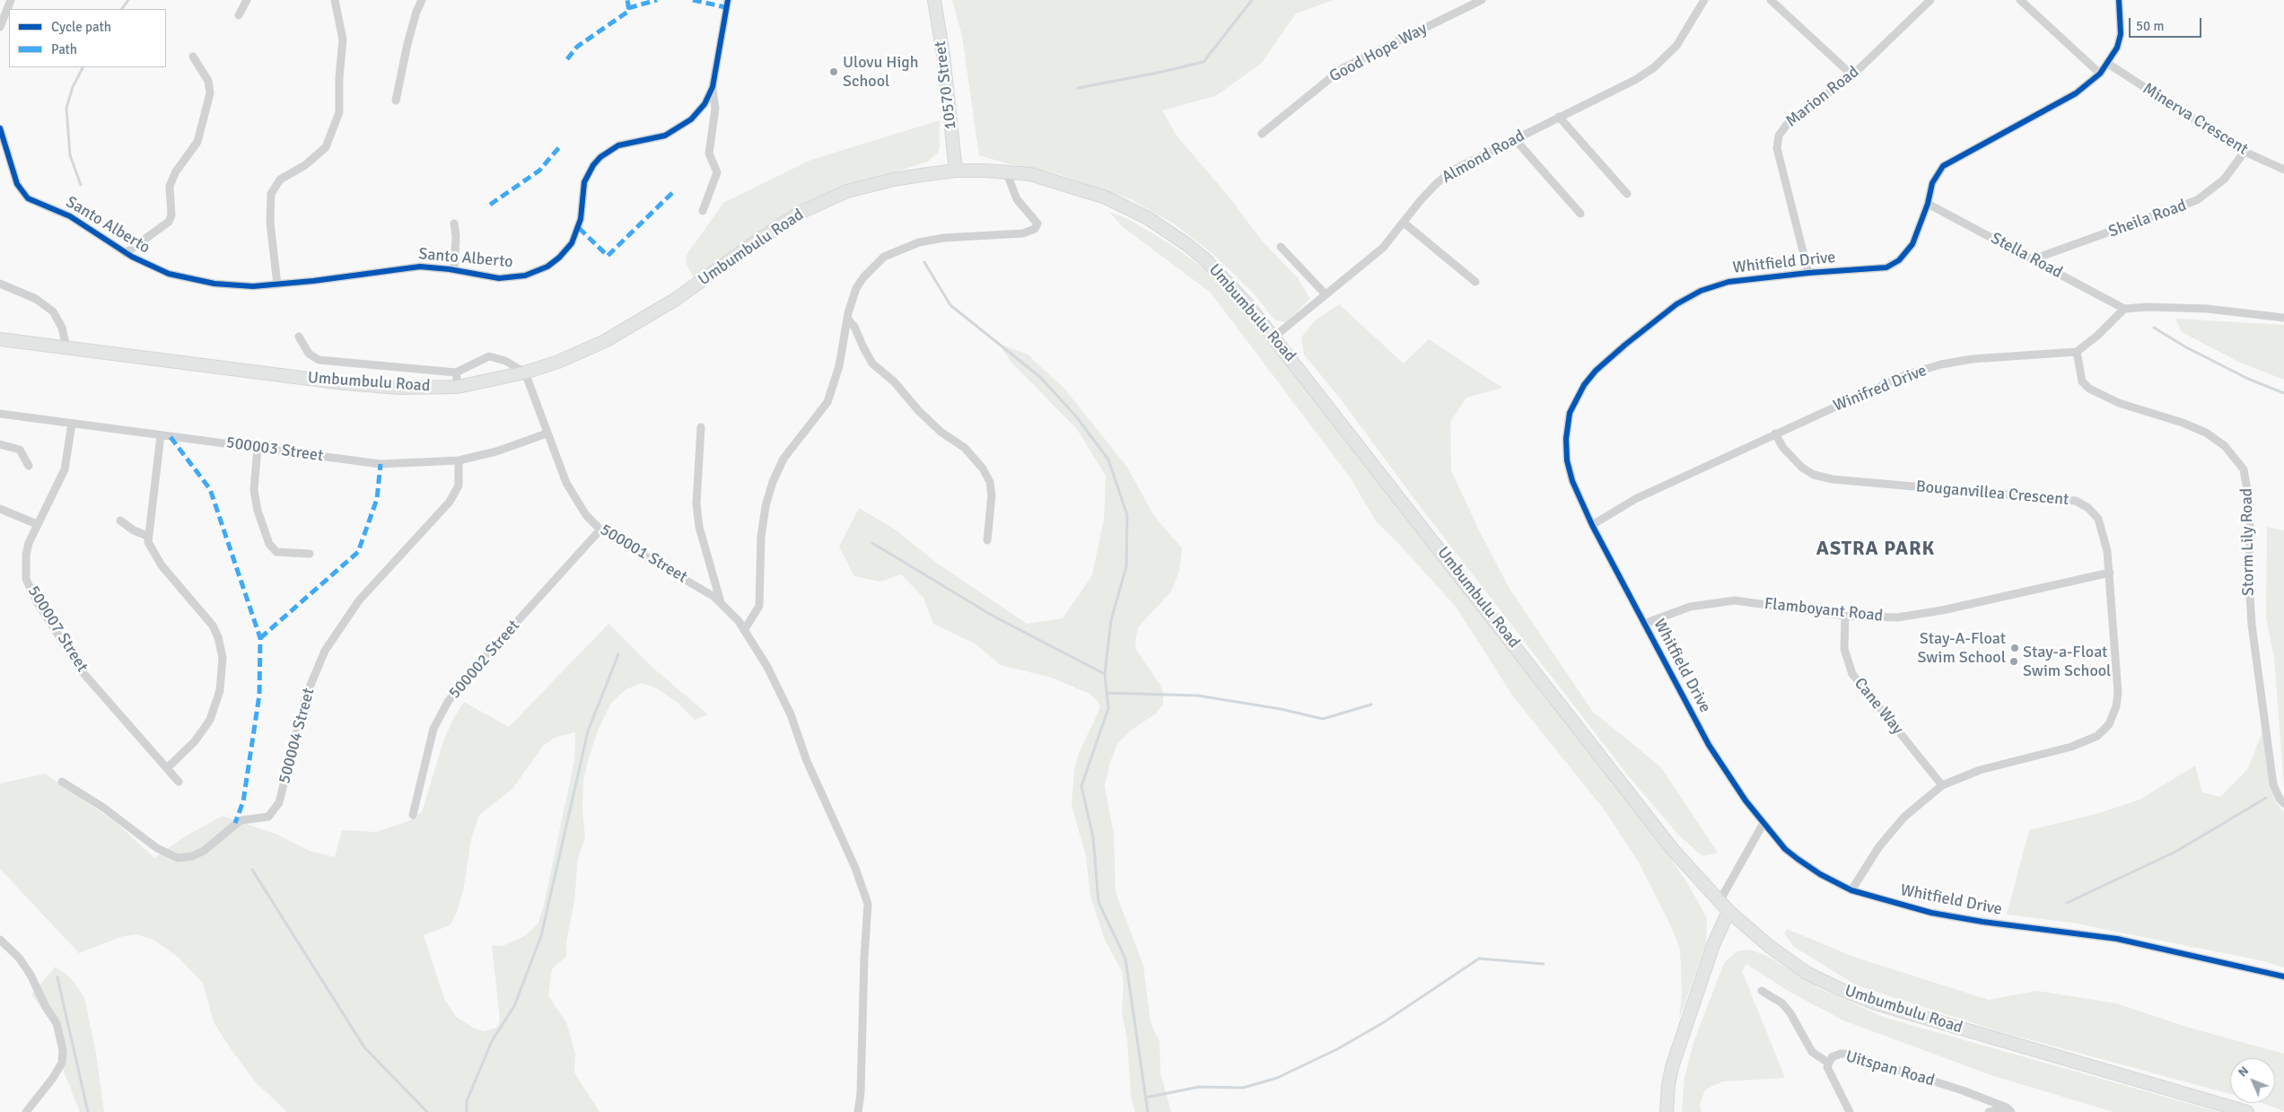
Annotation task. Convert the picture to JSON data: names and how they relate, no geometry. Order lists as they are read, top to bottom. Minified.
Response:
{"streets":{"main road":["10570 Street","Umbumbulu Road"],"street":["Good Hope Way","Marion Road","Minerva Crescent","Almond Road","Sheila Road","Santo Alberto","Stella Road","Whitfield Drive","Winifred Drive","500003 Street","Bouganvillea Crescent","Storm Lily Road","500001 Street","Flamboyant Road","500007 Street","500002 Street","Cane Way","500004 Street","Uitspan Road"]},"crossings":[["10570 Street","Umbumbulu Road"],["Marion Road","Whitfield Drive"],["Minerva Crescent","Sheila Road"],["Minerva Crescent","Whitfield Drive"],["Almond Road","Umbumbulu Road"],["Sheila Road","Stella Road"],["Umbumbulu Road","500001 Street"],["Stella Road","Whitfield Drive"],["Whitfield Drive","Winifred Drive"],["Whitfield Drive","Bouganvillea Crescent"],["Whitfield Drive","Flamboyant Road"],["Winifred Drive","Bouganvillea Crescent"],["Winifred Drive","Storm Lily Road"],["500003 Street","500001 Street"],["500003 Street","500007 Street"],["500003 Street","500004 Street"],["Bouganvillea Crescent","Flamboyant Road"],["Bouganvillea Crescent","Cane Way"],["500001 Street","500002 Street"],["Flamboyant Road","Cane Way"]],"districts":["ASTRA PARK"],"places":["Ulovu High School","Stay-A-Float Swim School","Stay-a-Float Swim School"],"legend":["Cycle path","Path"],"scale_bar":"50 m","north":"top left"}
